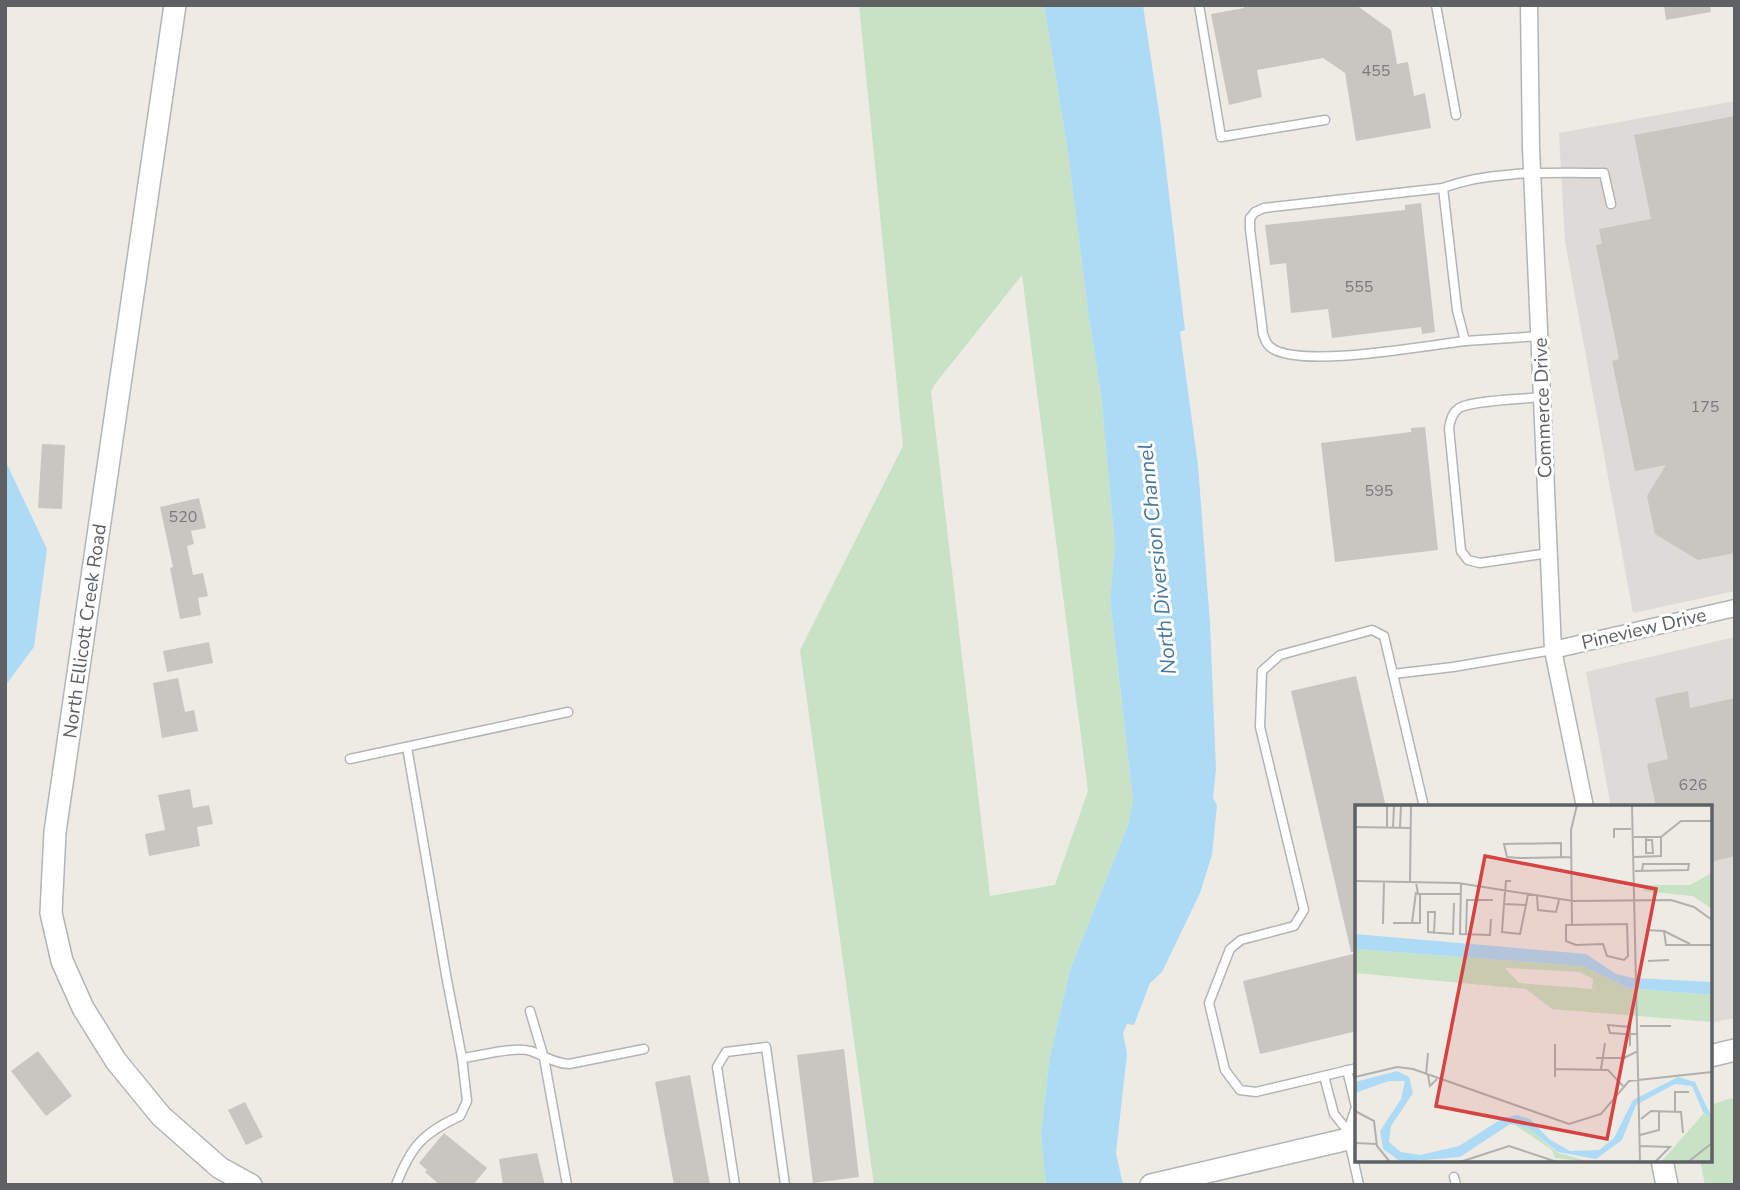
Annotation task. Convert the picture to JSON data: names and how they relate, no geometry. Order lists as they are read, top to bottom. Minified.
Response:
{"streets":{"street":["Commerce Drive","Pineview Drive","North Ellicott Creek Road"]},"crossings":[["Commerce Drive","Pineview Drive"]],"water":["North Diversion Channel"],"house_numbers":["455","555","175","595","520","626"]}
